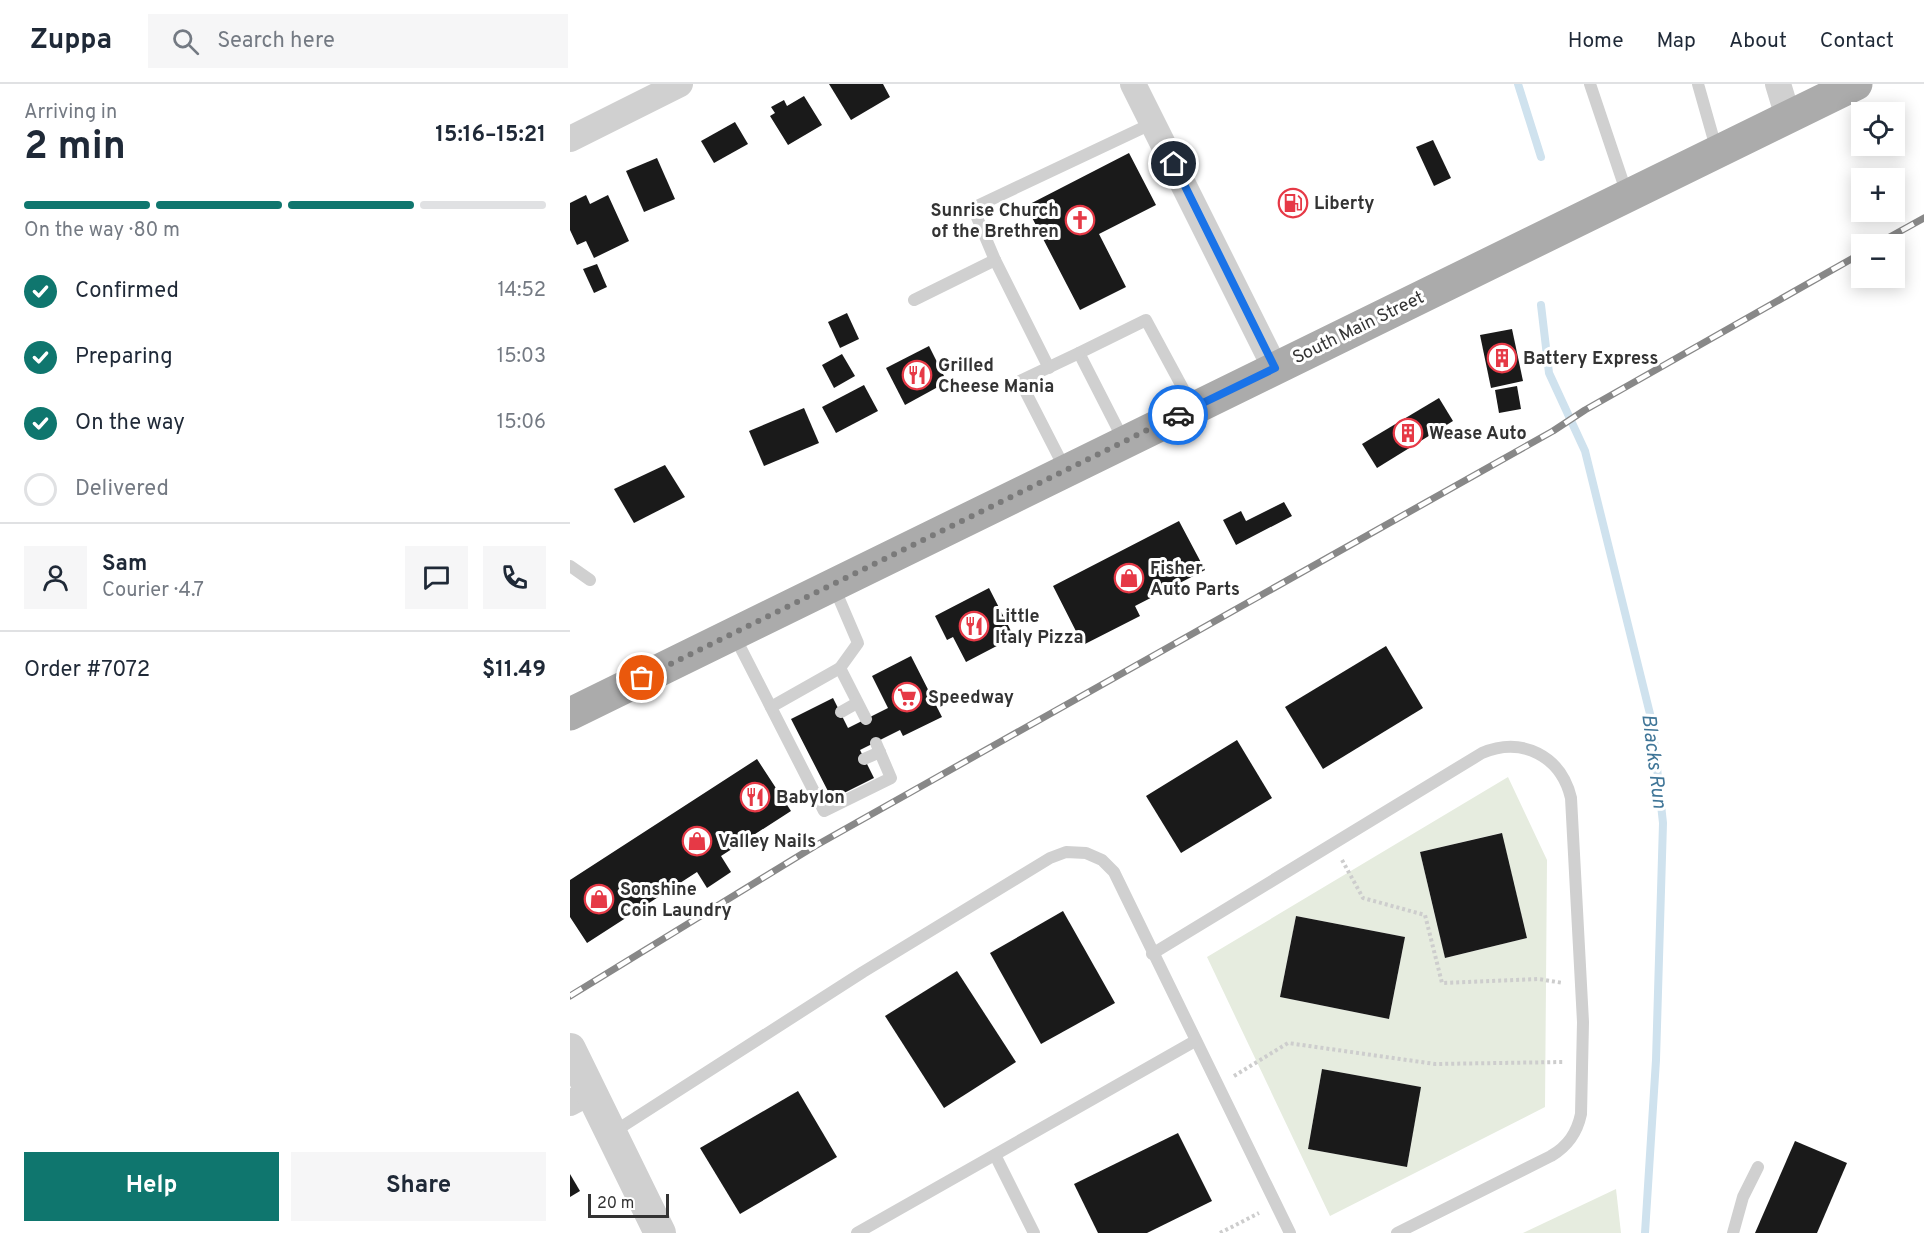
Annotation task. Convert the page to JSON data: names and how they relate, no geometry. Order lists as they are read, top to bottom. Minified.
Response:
{"streets":{"main road":["South Main Street"]},"water":["Blacks Run"],"places":{"fuel station":["Liberty"],"church":["Sunrise Church of the Brethren"],"building":["Battery Express","Wease Auto"],"restaurant":["Grilled Cheese Mania","Little Italy Pizza","Babylon"],"shop":["Fisher Auto Parts","Valley Nails","Sonshine Coin Laundry"],"supermarket":["Speedway"]},"scale_bar":"20 m","page":{"header":"Zuppa","search":"Search here","nav":["Home","Map","About","Contact"],"heading":["2 min","Arriving in","15:16–15:21"],"panel":["Sam","Courier · 4.7","Order #7072","$11.49"],"map_buttons":["+","−"],"bar":"On the way · 80 m","list":[["Confirmed","14:52"],["Preparing","15:03"],["On the way","15:06"],"Delivered"],"buttons":["Help","Share"],"scale":"20 m"}}
